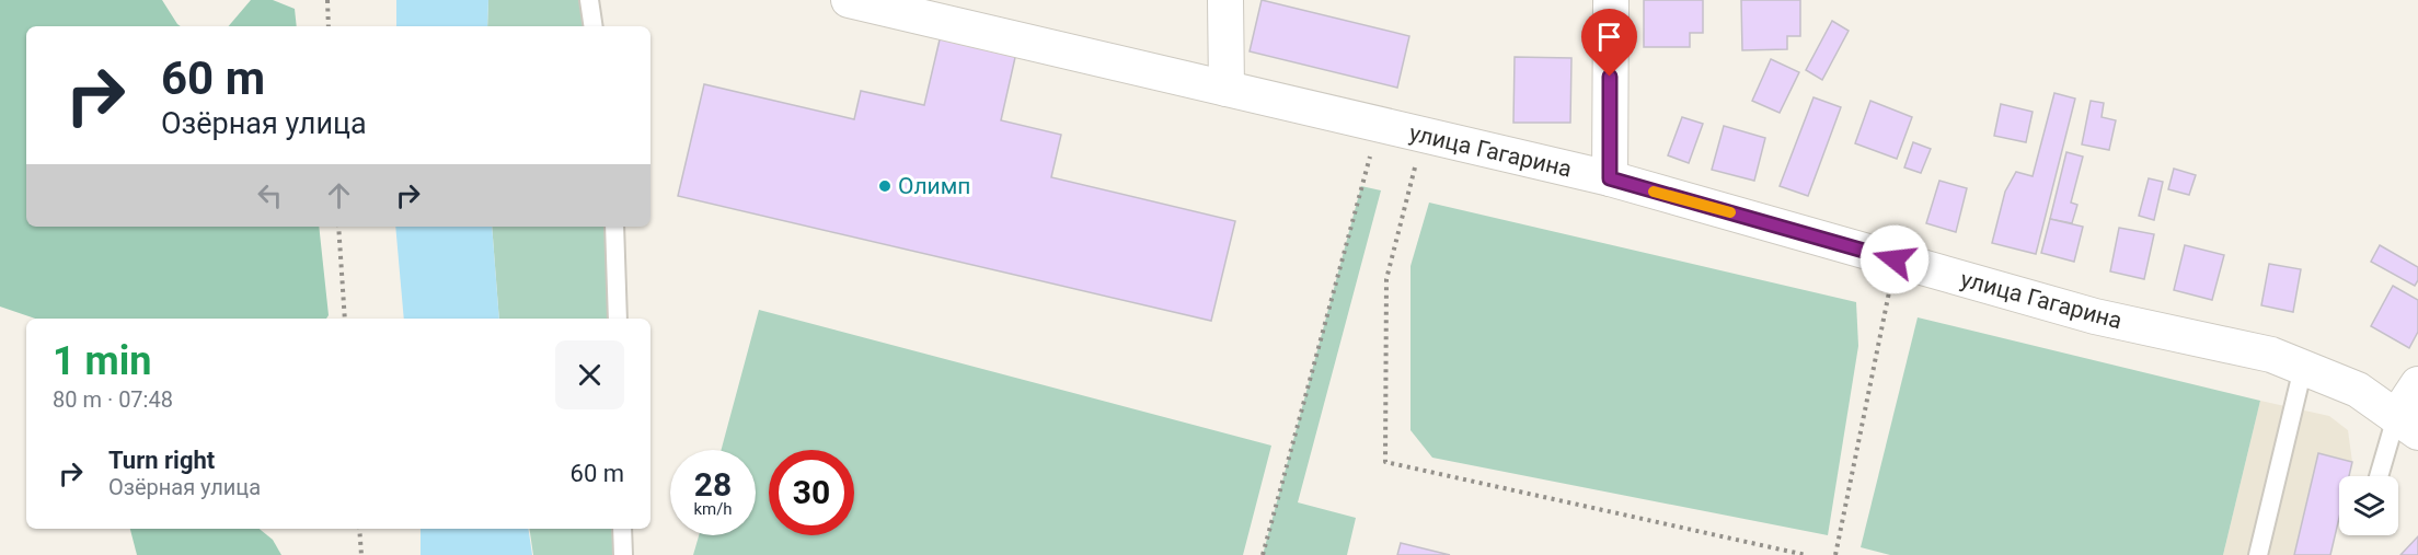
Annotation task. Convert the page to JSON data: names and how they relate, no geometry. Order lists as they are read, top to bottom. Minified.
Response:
{"streets":{"street":["улица Гагарина"]},"places":["Олимп"],"page":{"turn":["60 m","Озёрная улица"],"heading":["1 min","80 m · 07:48"],"list":[{"name":"Turn right","note":"Озёрная улица","value":"60 m"}],"speed":"28 km/h","limit":"30"}}
